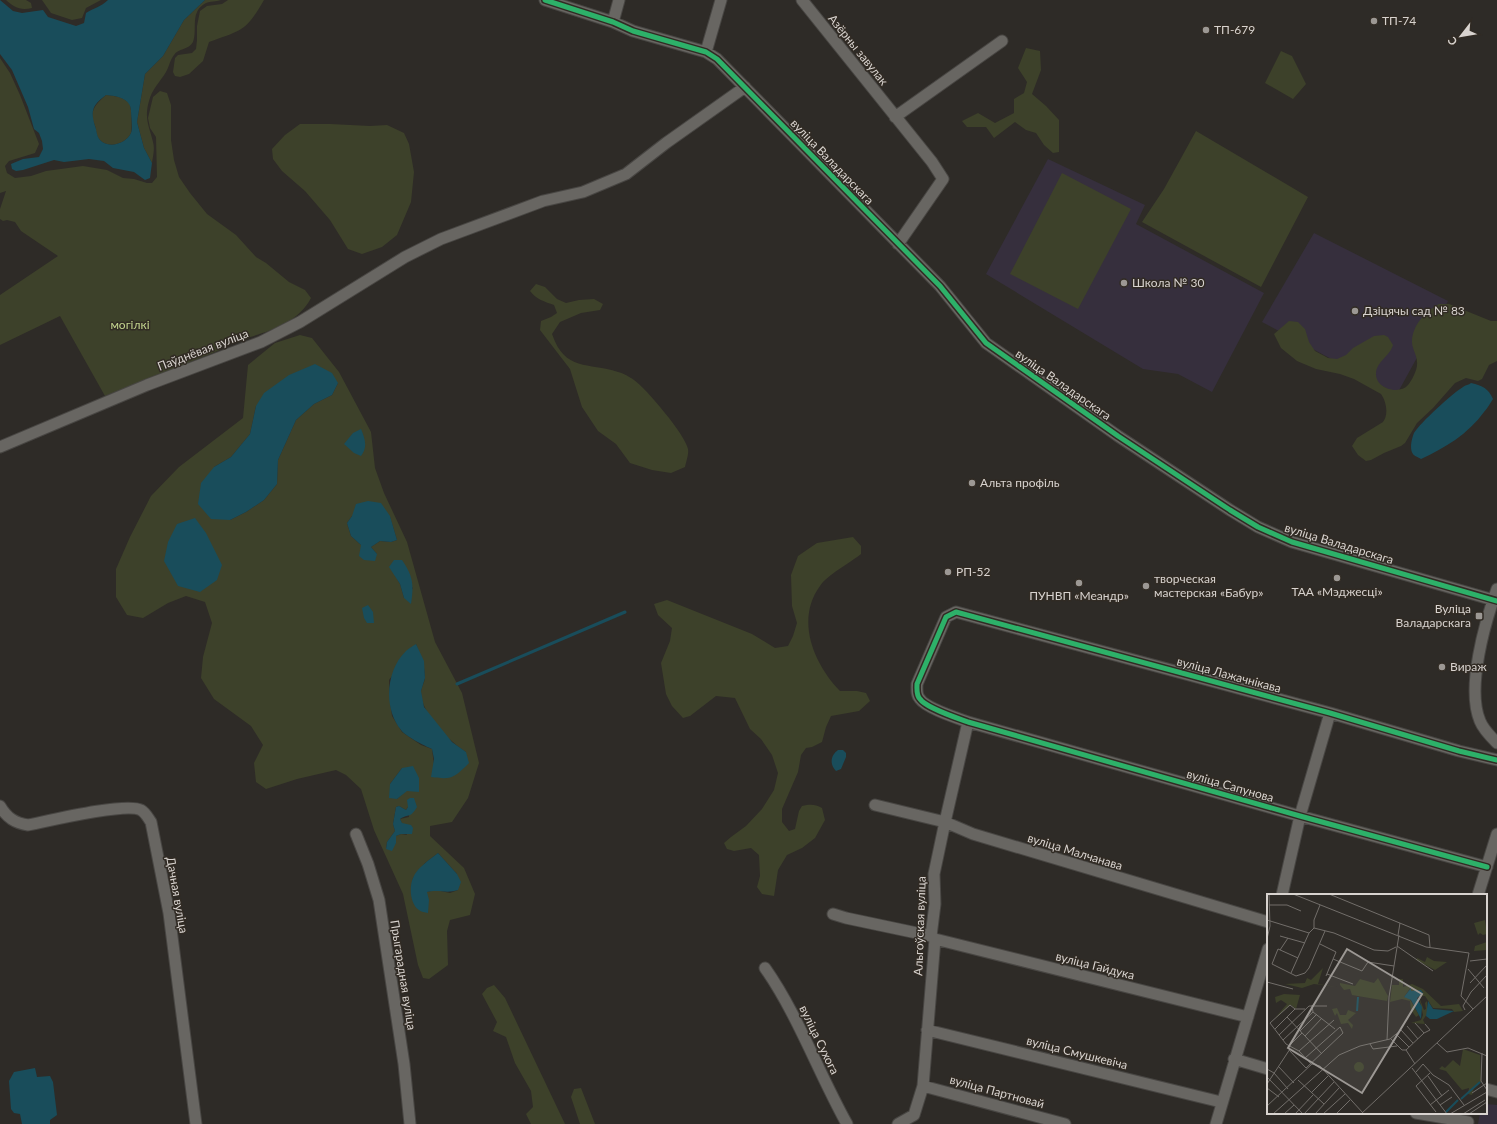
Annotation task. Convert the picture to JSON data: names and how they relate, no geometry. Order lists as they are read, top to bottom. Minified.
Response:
{"streets":{"street":["Азёрны завулак","вуліца Валадарскага","Паўднёвая вуліца","вуліца Лажачнікава","вуліца Сапунова","вуліца Малчанава","Дачная вуліца","Альгоўская вуліца","вуліца Гайдука","Прыгарадная вуліца","вуліца Сухога","вуліца Смушкевіча","вуліца Партновай"]},"crossings":[["Азёрны завулак","вуліца Валадарскага"],["вуліца Валадарскага","Паўднёвая вуліца"],["вуліца Лажачнікава","вуліца Сапунова"],["вуліца Сапунова","Альгоўская вуліца"],["вуліца Малчанава","Альгоўская вуліца"],["Альгоўская вуліца","вуліца Гайдука"],["Альгоўская вуліца","вуліца Смушкевіча"],["Альгоўская вуліца","вуліца Партновай"]],"parks":["могілкі"],"places":{"other":["ТП-74","ТП-679","Школа № 30","Дзіцячы сад № 83","Альта профіль","РП-52","ТАА «Мэджесці»","ПУНВП «Меандр»","творческая мастерская «Бабур»","Вираж"],"transit":["Вуліца Валадарскага"]},"north":"bottom left"}
